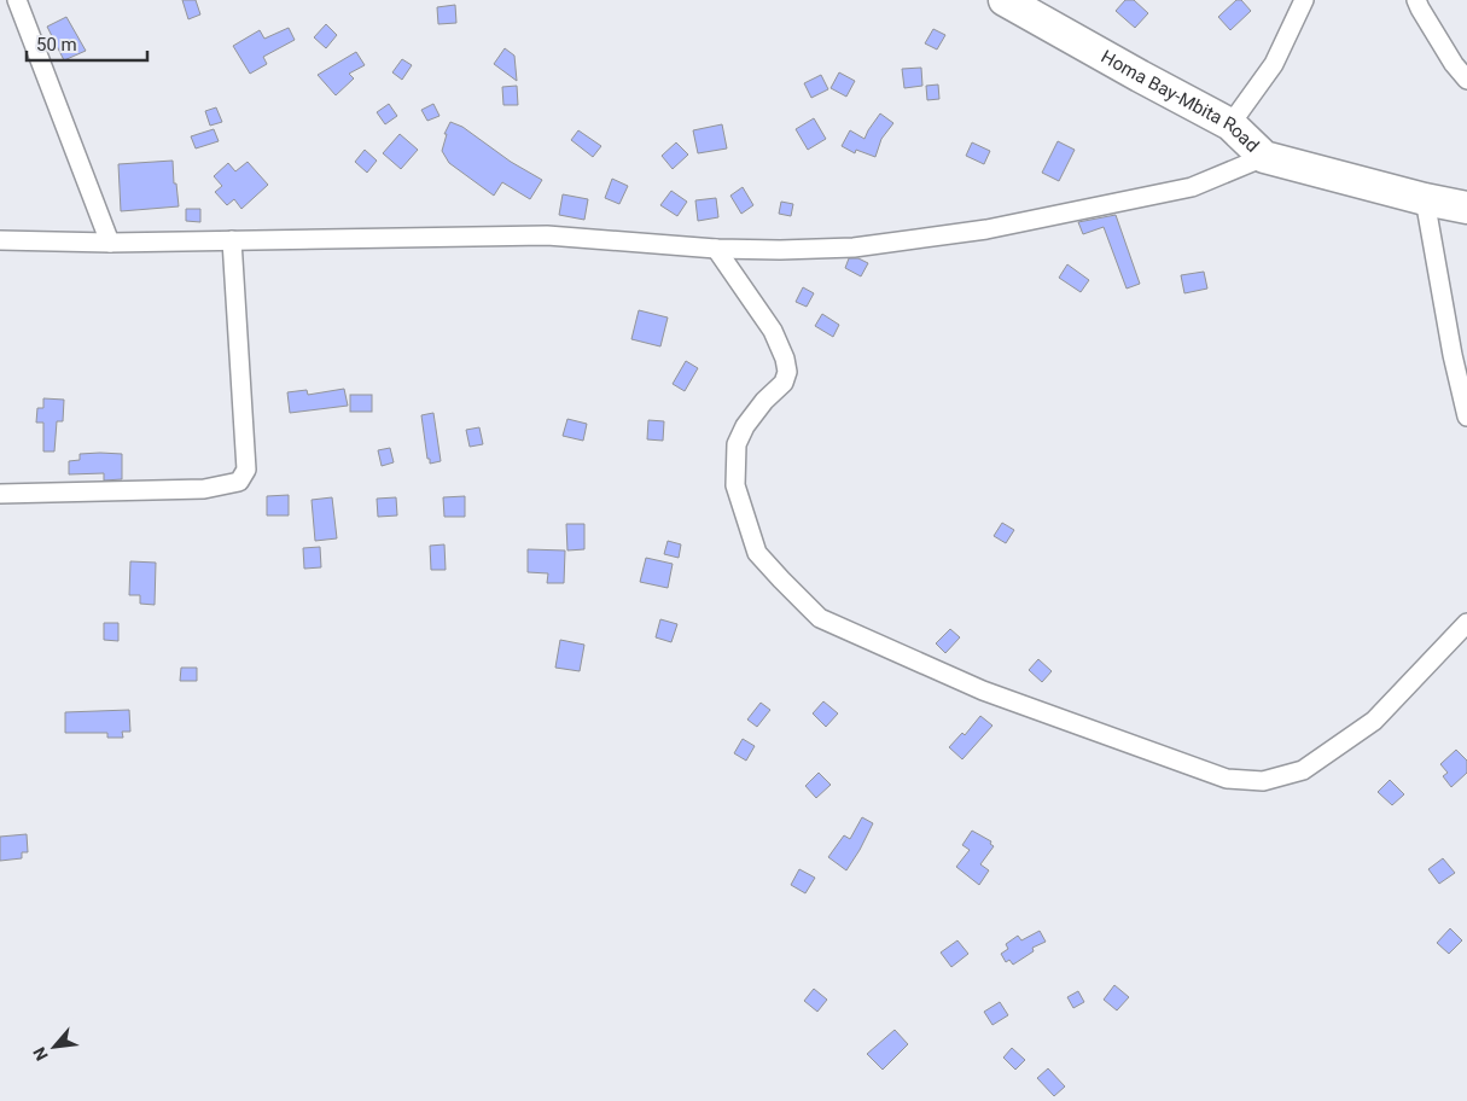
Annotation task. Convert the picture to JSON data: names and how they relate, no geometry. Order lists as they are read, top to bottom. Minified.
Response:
{"streets":{"highway":["Homa Bay-Mbita Road"]},"scale_bar":"50 m","north":"bottom left"}
